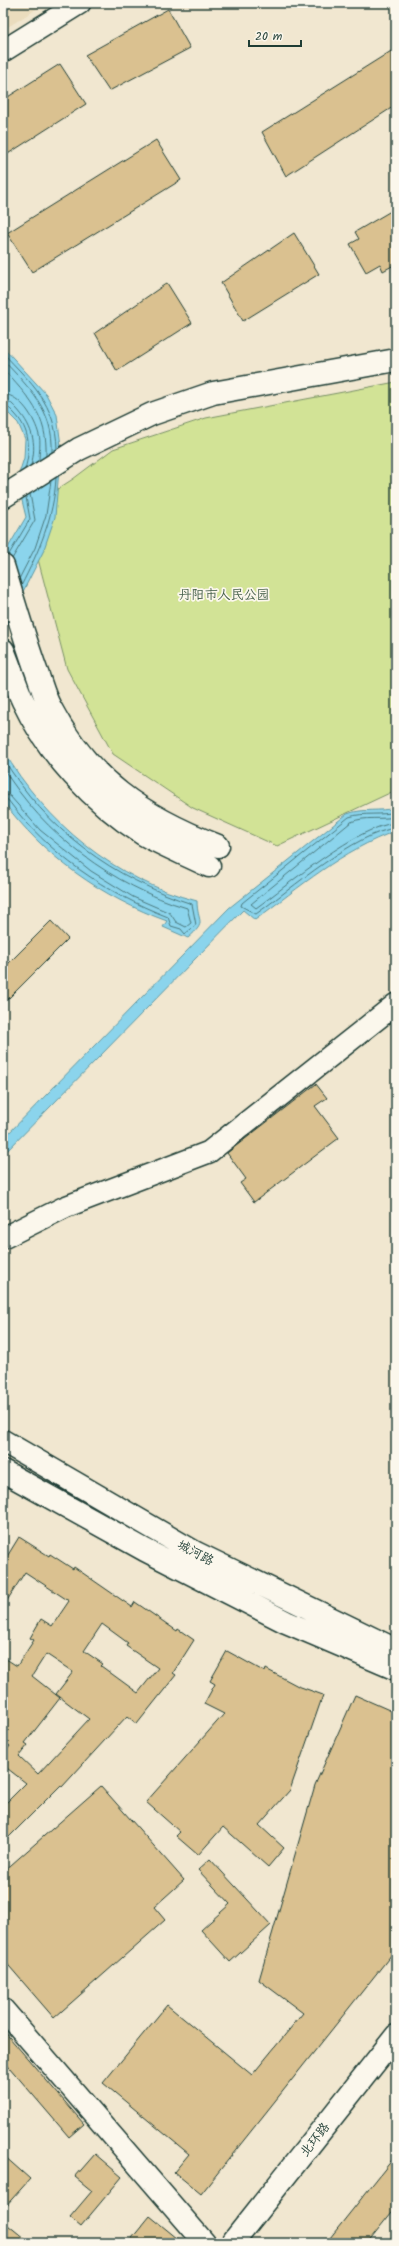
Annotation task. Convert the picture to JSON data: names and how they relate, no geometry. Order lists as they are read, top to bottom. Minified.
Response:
{"streets":{"main road":["城河路","北环路"]},"parks":["丹阳市人民公园"],"scale_bar":"20 m"}
